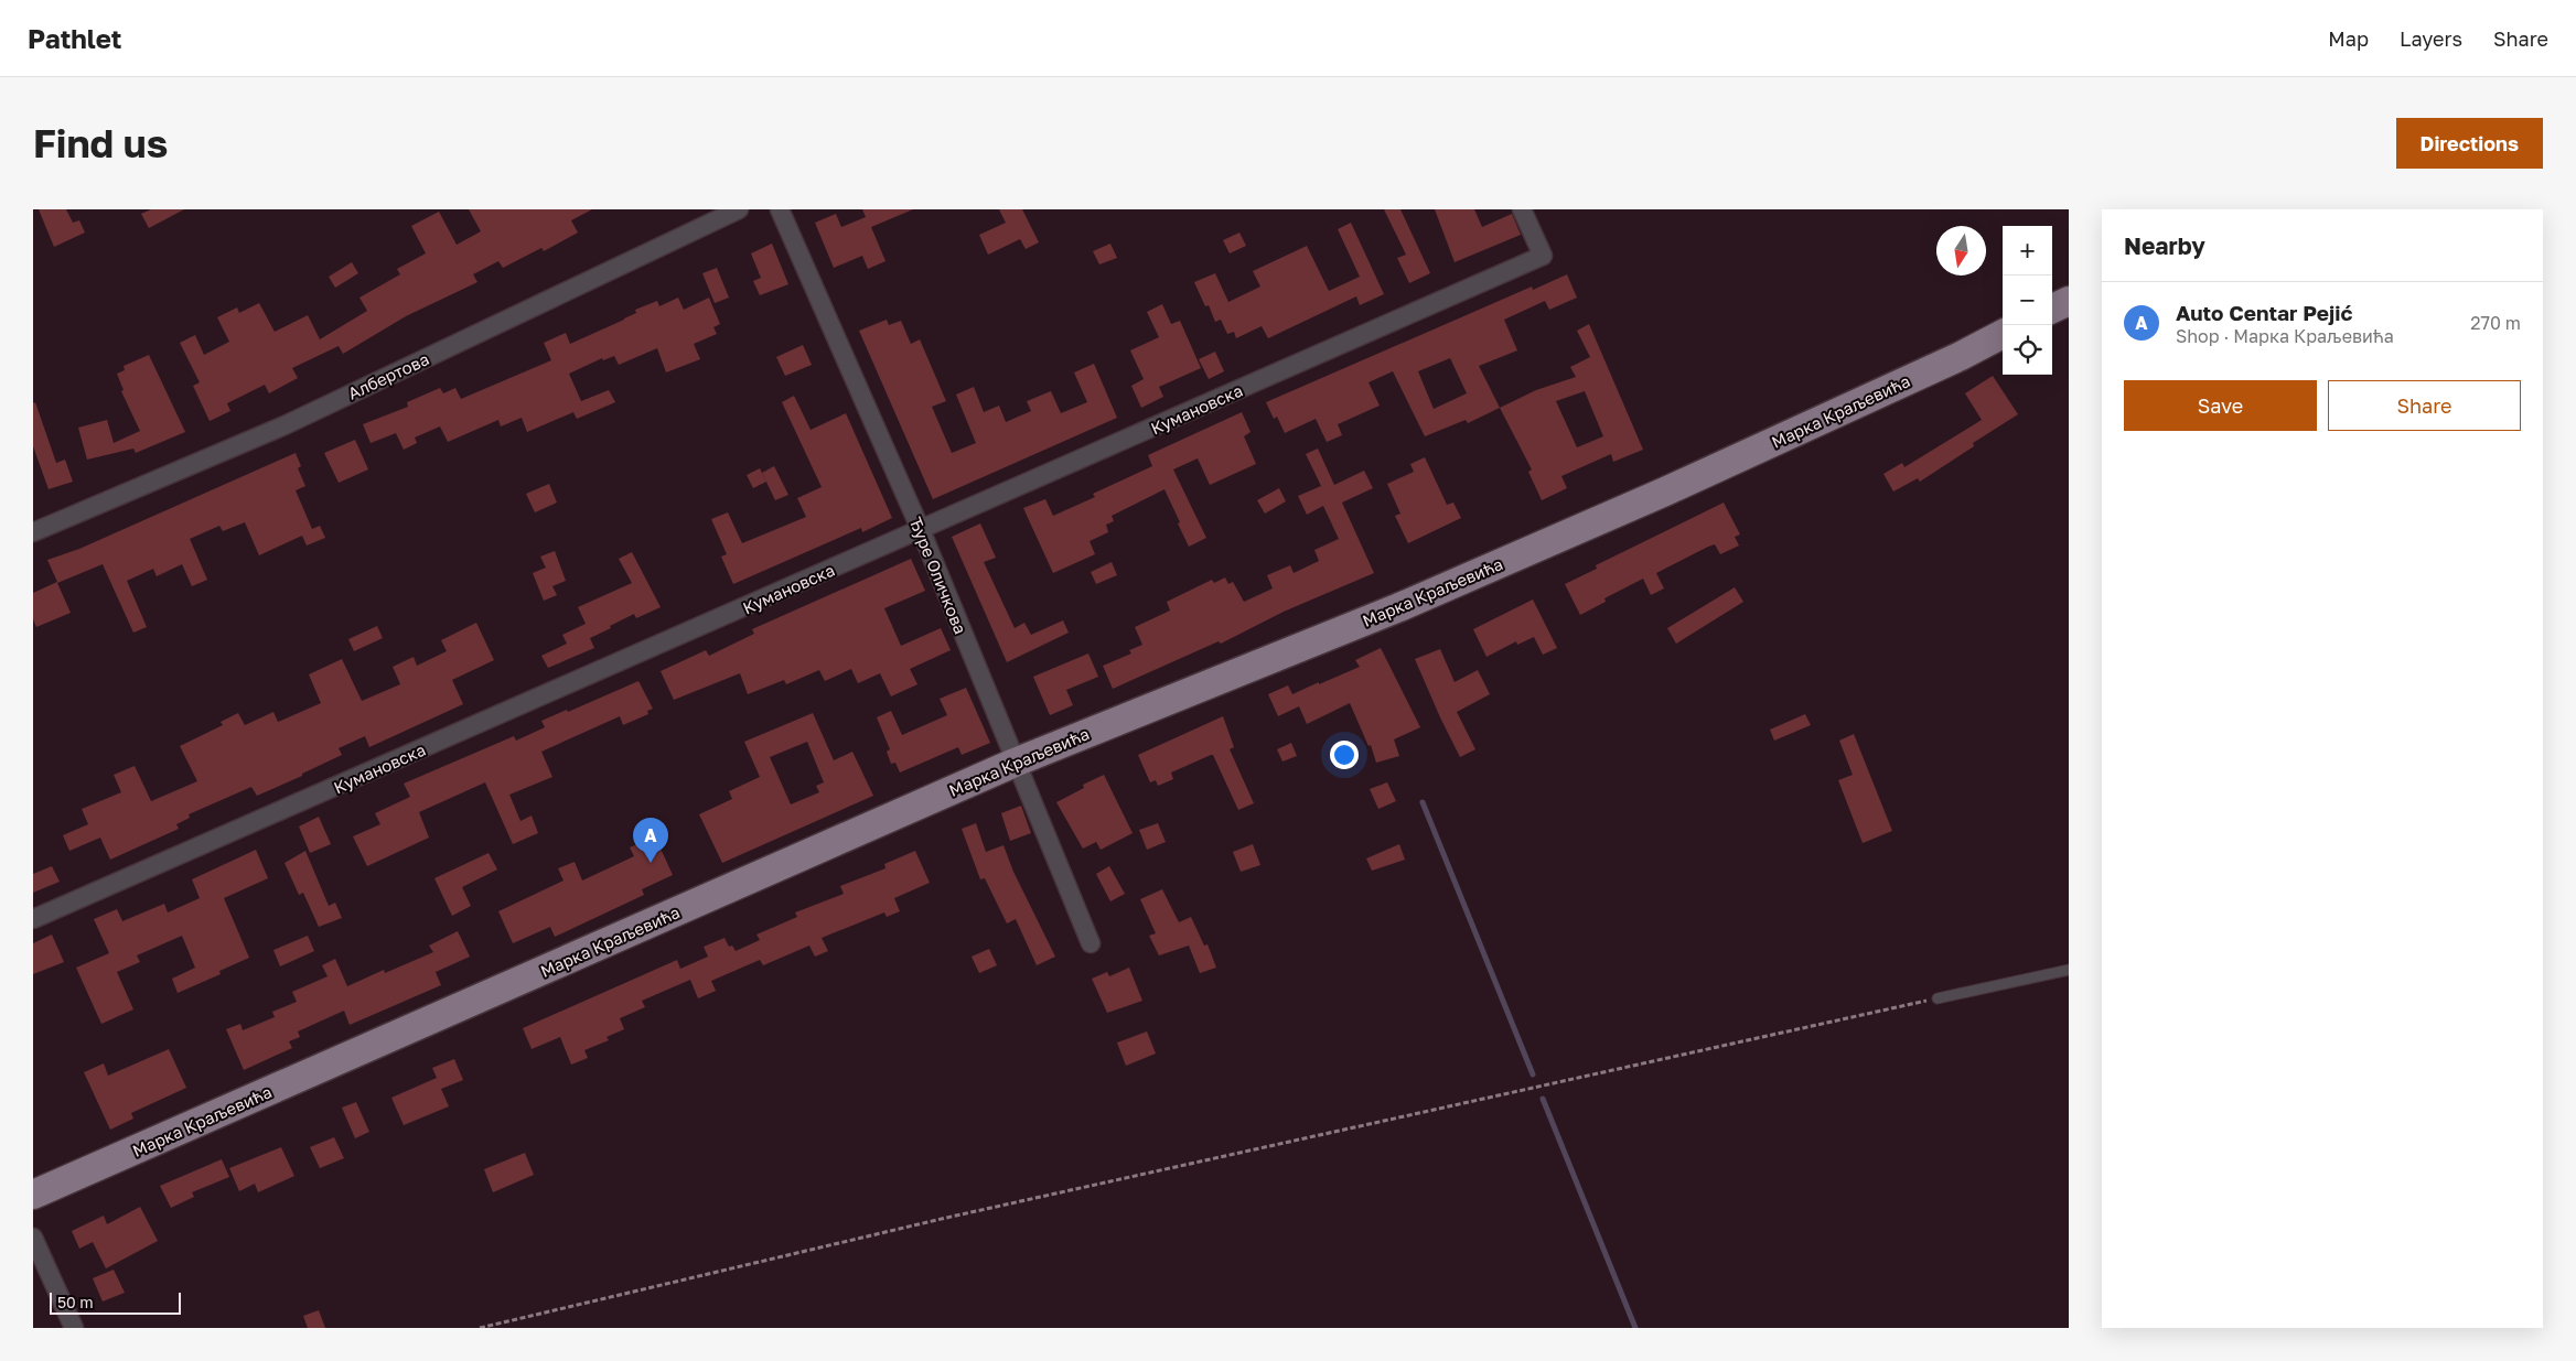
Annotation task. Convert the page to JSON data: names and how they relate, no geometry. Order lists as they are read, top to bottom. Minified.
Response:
{"streets":{"main road":["Марка Краљевића"],"street":["Албертова","Кумановска","Ђуре Оличкова"]},"crossings":[["Кумановска","Ђуре Оличкова"],["Марка Краљевића","Ђуре Оличкова"]],"scale_bar":"50 m","north":"bottom","page":{"header":"Pathlet","nav":["Map","Layers","Share"],"buttons":["Directions",["Save","Share"]],"title":"Find us","heading":"Nearby","map_buttons":["+","−"],"list":[{"mark":"A","name":"Auto Centar Pejić","note":"Shop · Марка Краљевића","value":"270 m"}],"pins":"A","scale":"50 m"}}
